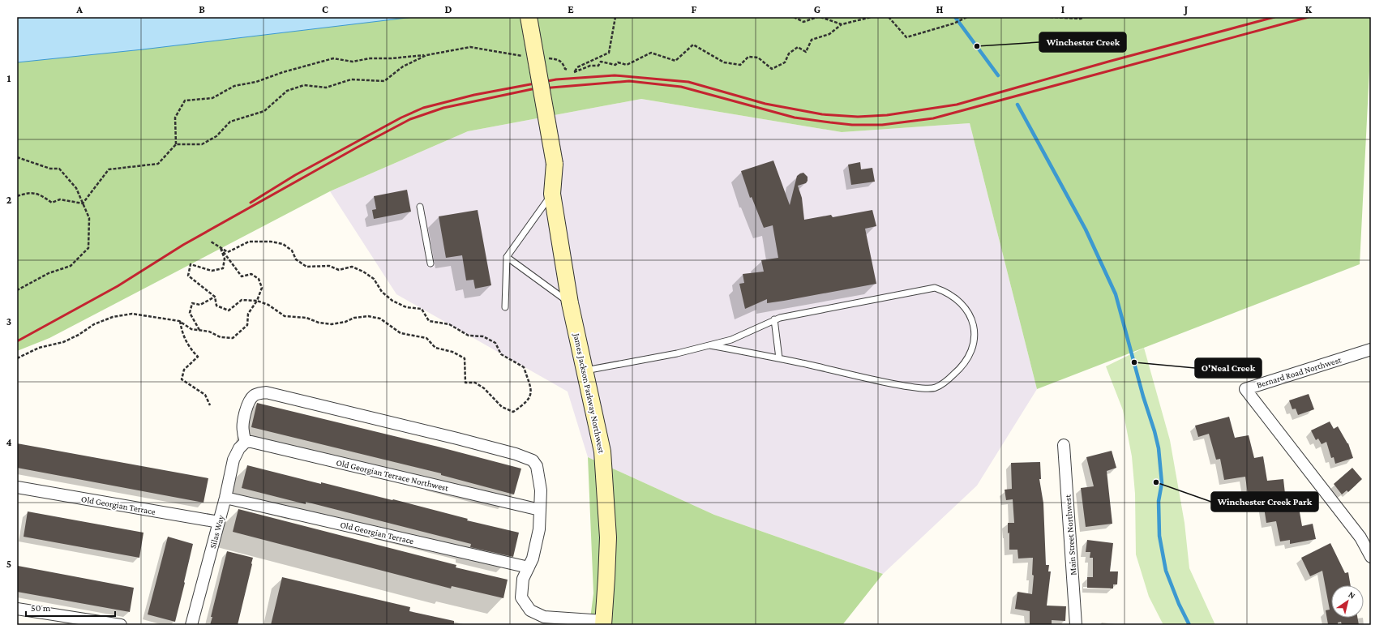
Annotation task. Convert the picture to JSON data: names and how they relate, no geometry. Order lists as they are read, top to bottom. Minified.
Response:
{"streets":{"main road":["James Jackson Parkway Northwest"],"street":["Bernard Road Northwest","Old Georgian Terrace Northwest","Old Georgian Terrace","Silas Way","Main Street Northwest"]},"crossings":[["Old Georgian Terrace Northwest","Silas Way"],["Old Georgian Terrace","Silas Way"]],"places":["Winchester Creek","O'Neal Creek","Winchester Creek Park"],"scale_bar":"50 m","north":"top right","grid":{"columns":["A","B","C","D","E","F","G","H","I","J","K"],"rows":["1","2","3","4","5"]}}
